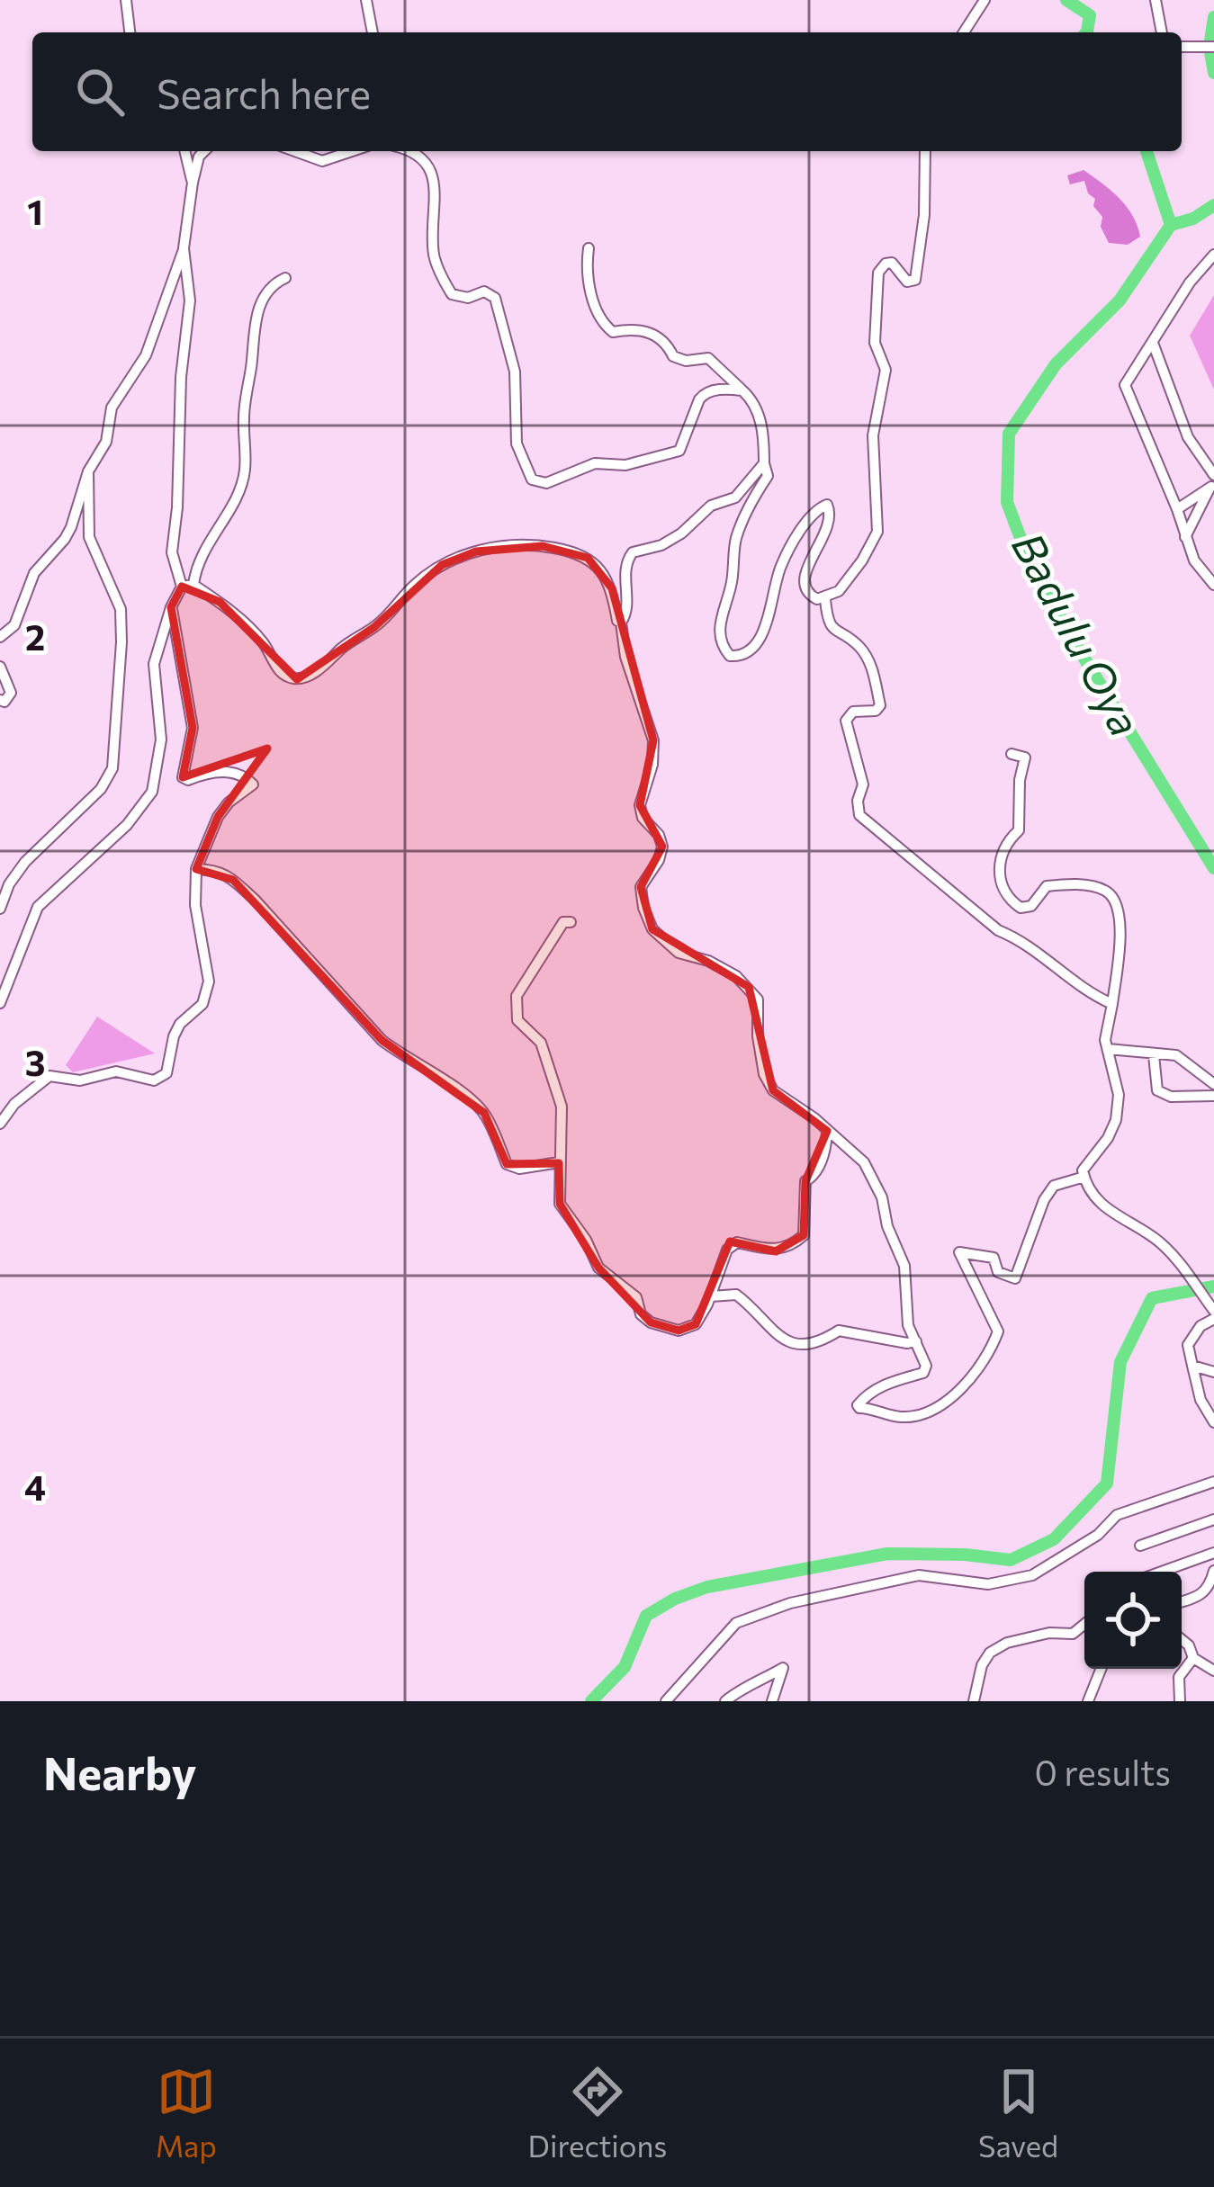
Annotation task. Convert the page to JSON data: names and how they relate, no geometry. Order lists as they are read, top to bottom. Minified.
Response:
{"water":["Badulu Oya"],"page":{"search":"Search here","heading":["Nearby","0 results"],"nav":["Map","Directions","Saved"]},"grid":{"rows":["1","2","3","4"]}}
